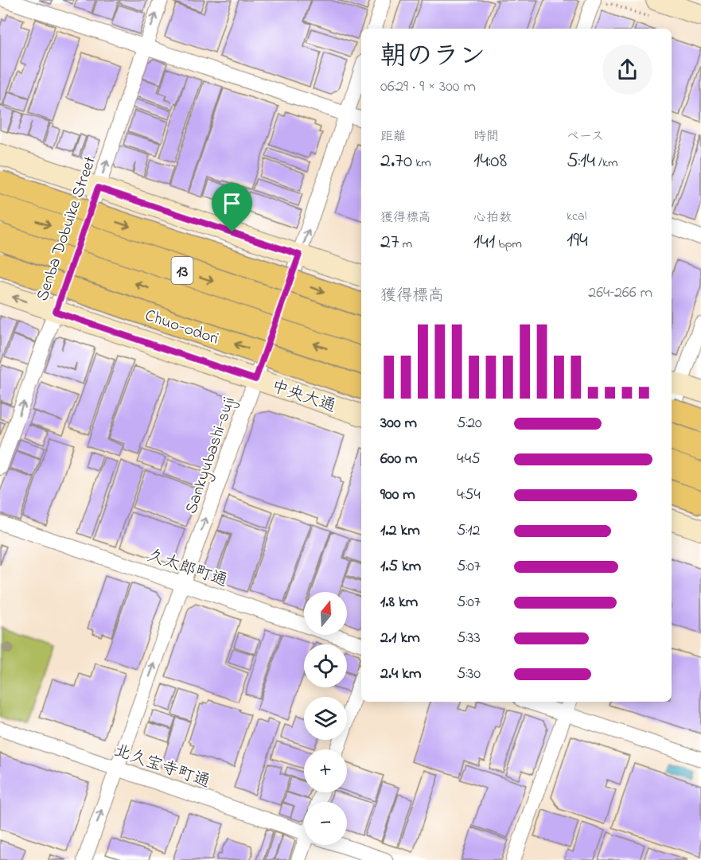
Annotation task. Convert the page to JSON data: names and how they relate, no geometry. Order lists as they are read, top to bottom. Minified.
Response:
{"streets":{"highway":["13"],"main road":["Chuo-odori"],"street":["Senba Dobuike Street","中央大通","Sankyubashi-suji","久太郎町通","北久宝寺町通"]},"crossings":[["Senba Dobuike Street","中央大通"],["中央大通","Sankyubashi-suji"],["Sankyubashi-suji","久太郎町通"],["Sankyubashi-suji","北久宝寺町通"]],"one_way":["Senba Dobuike Street","Sankyubashi-suji"],"north":"top","page":{"heading":["朝のラン","06:29 · 9 × 300 m"],"stats":[["距離","2.70 km"],["時間","14:08"],["ペース","5:14 /km"],["獲得標高","27 m"],["心拍数","141 bpm"],["kcal","194"]],"chart":["獲得標高","264–266 m"],"list":[{"name":"300 m","note":"5:20"},{"name":"600 m","note":"4:45"},{"name":"900 m","note":"4:54"},{"name":"1.2 km","note":"5:12"},{"name":"1.5 km","note":"5:07"},{"name":"1.8 km","note":"5:07"},{"name":"2.1 km","note":"5:33"},{"name":"2.4 km","note":"5:30"}],"map_buttons":["+","−"]}}
